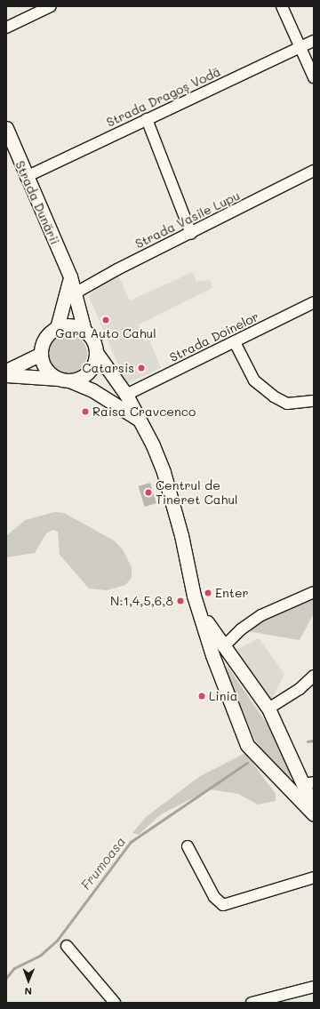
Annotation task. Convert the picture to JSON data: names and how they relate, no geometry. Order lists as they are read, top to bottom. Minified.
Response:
{"streets":{"main road":["Strada Dunării"],"street":["Strada Dragoș Vodă","Strada Vasile Lupu","Strada Doinelor"]},"crossings":[["Strada Dragoș Vodă","Strada Dunării"],["Strada Dunării","Strada Vasile Lupu"]],"water":["Frumoasa"],"places":["Gara Auto Cahul","Catarsis","Raisa Cravcenco","Centrul de Tineret Cahul","Enter","N:1,4,5,6,8","Linia"],"north":"bottom"}
